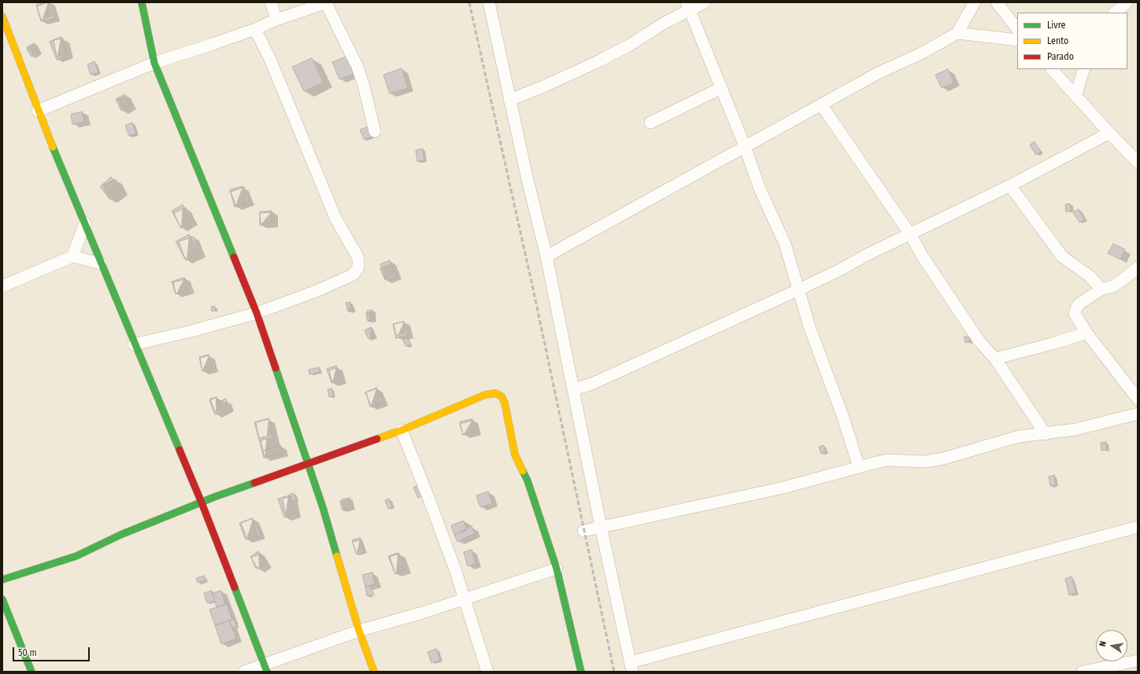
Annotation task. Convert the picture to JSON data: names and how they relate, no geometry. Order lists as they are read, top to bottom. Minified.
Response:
{"legend":["Livre","Lento","Parado"],"scale_bar":"50 m","north":"left"}
